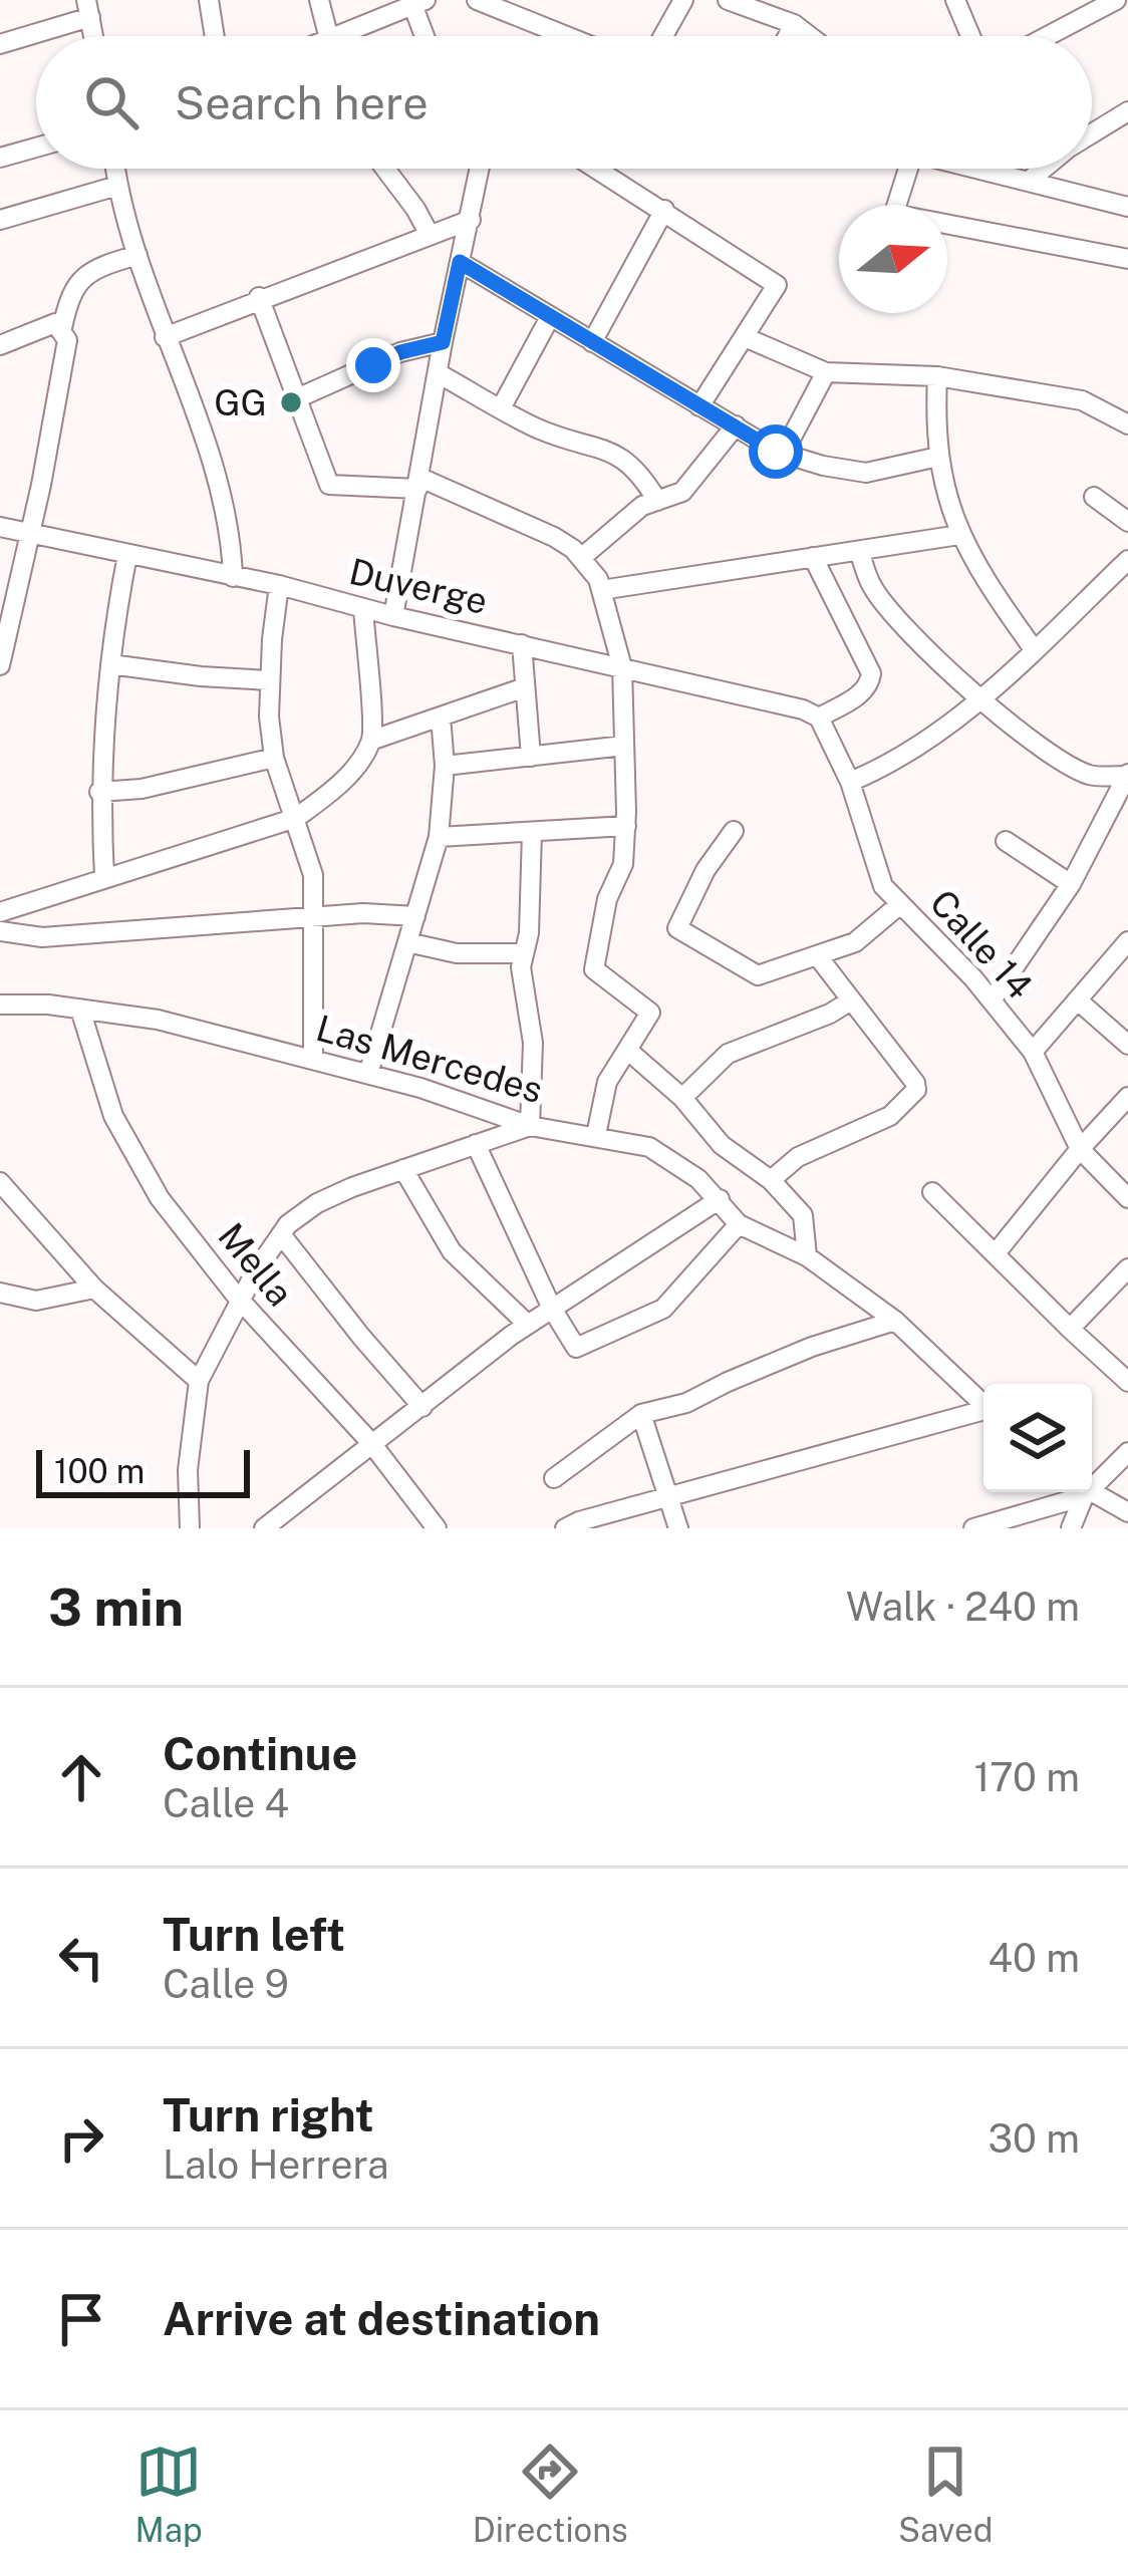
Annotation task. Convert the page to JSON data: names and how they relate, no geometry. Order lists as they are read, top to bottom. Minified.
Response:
{"streets":{"street":["Duverge","Calle 14","Las Mercedes","Mella"]},"crossings":[["Duverge","Calle 14"],["Las Mercedes","Mella"]],"places":["GG"],"scale_bar":"100 m","north":"right","page":{"search":"Search here","scale":"100 m","heading":["3 min","Walk · 240 m"],"list":[["Continue","Calle 4","170 m"],["Turn left","Calle 9","40 m"],["Turn right","Lalo Herrera","30 m"],"Arrive at destination"],"nav":["Map","Directions","Saved"]}}
